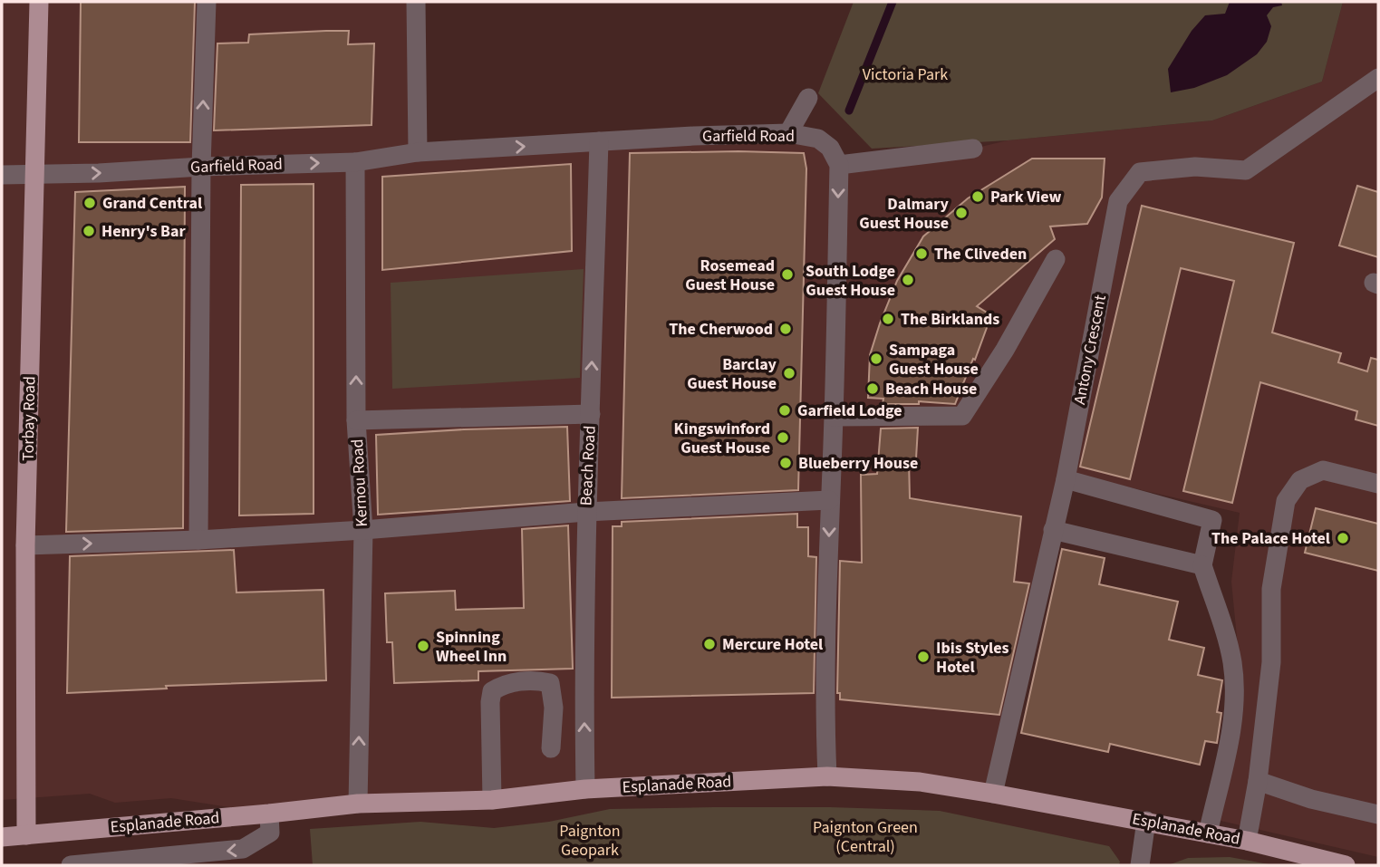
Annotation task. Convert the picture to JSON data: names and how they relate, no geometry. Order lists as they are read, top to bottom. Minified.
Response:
{"streets":{"main road":["Torbay Road","Esplanade Road"],"street":["Garfield Road","Antony Crescent","Beach Road","Kernou Road"]},"crossings":[["Garfield Road","Torbay Road"],["Garfield Road","Beach Road"],["Garfield Road","Kernou Road"],["Antony Crescent","Esplanade Road"],["Torbay Road","Esplanade Road"],["Beach Road","Esplanade Road"],["Kernou Road","Esplanade Road"]],"one_way":["Garfield Road","Beach Road"],"parks":["Victoria Park","Paignton Green (Central)","Paignton Geopark"],"places":["Park View","Grand Central","Dalmary Guest House","Henry's Bar","The Cliveden","Rosemead Guest House","South Lodge Guest House","The Birklands","The Cherwood","Sampaga Guest House","Barclay Guest House","Beach House","Garfield Lodge","Kingswinford Guest House","Blueberry House","The Palace Hotel","Mercure Hotel","Spinning Wheel Inn","Ibis Styles Hotel"]}
